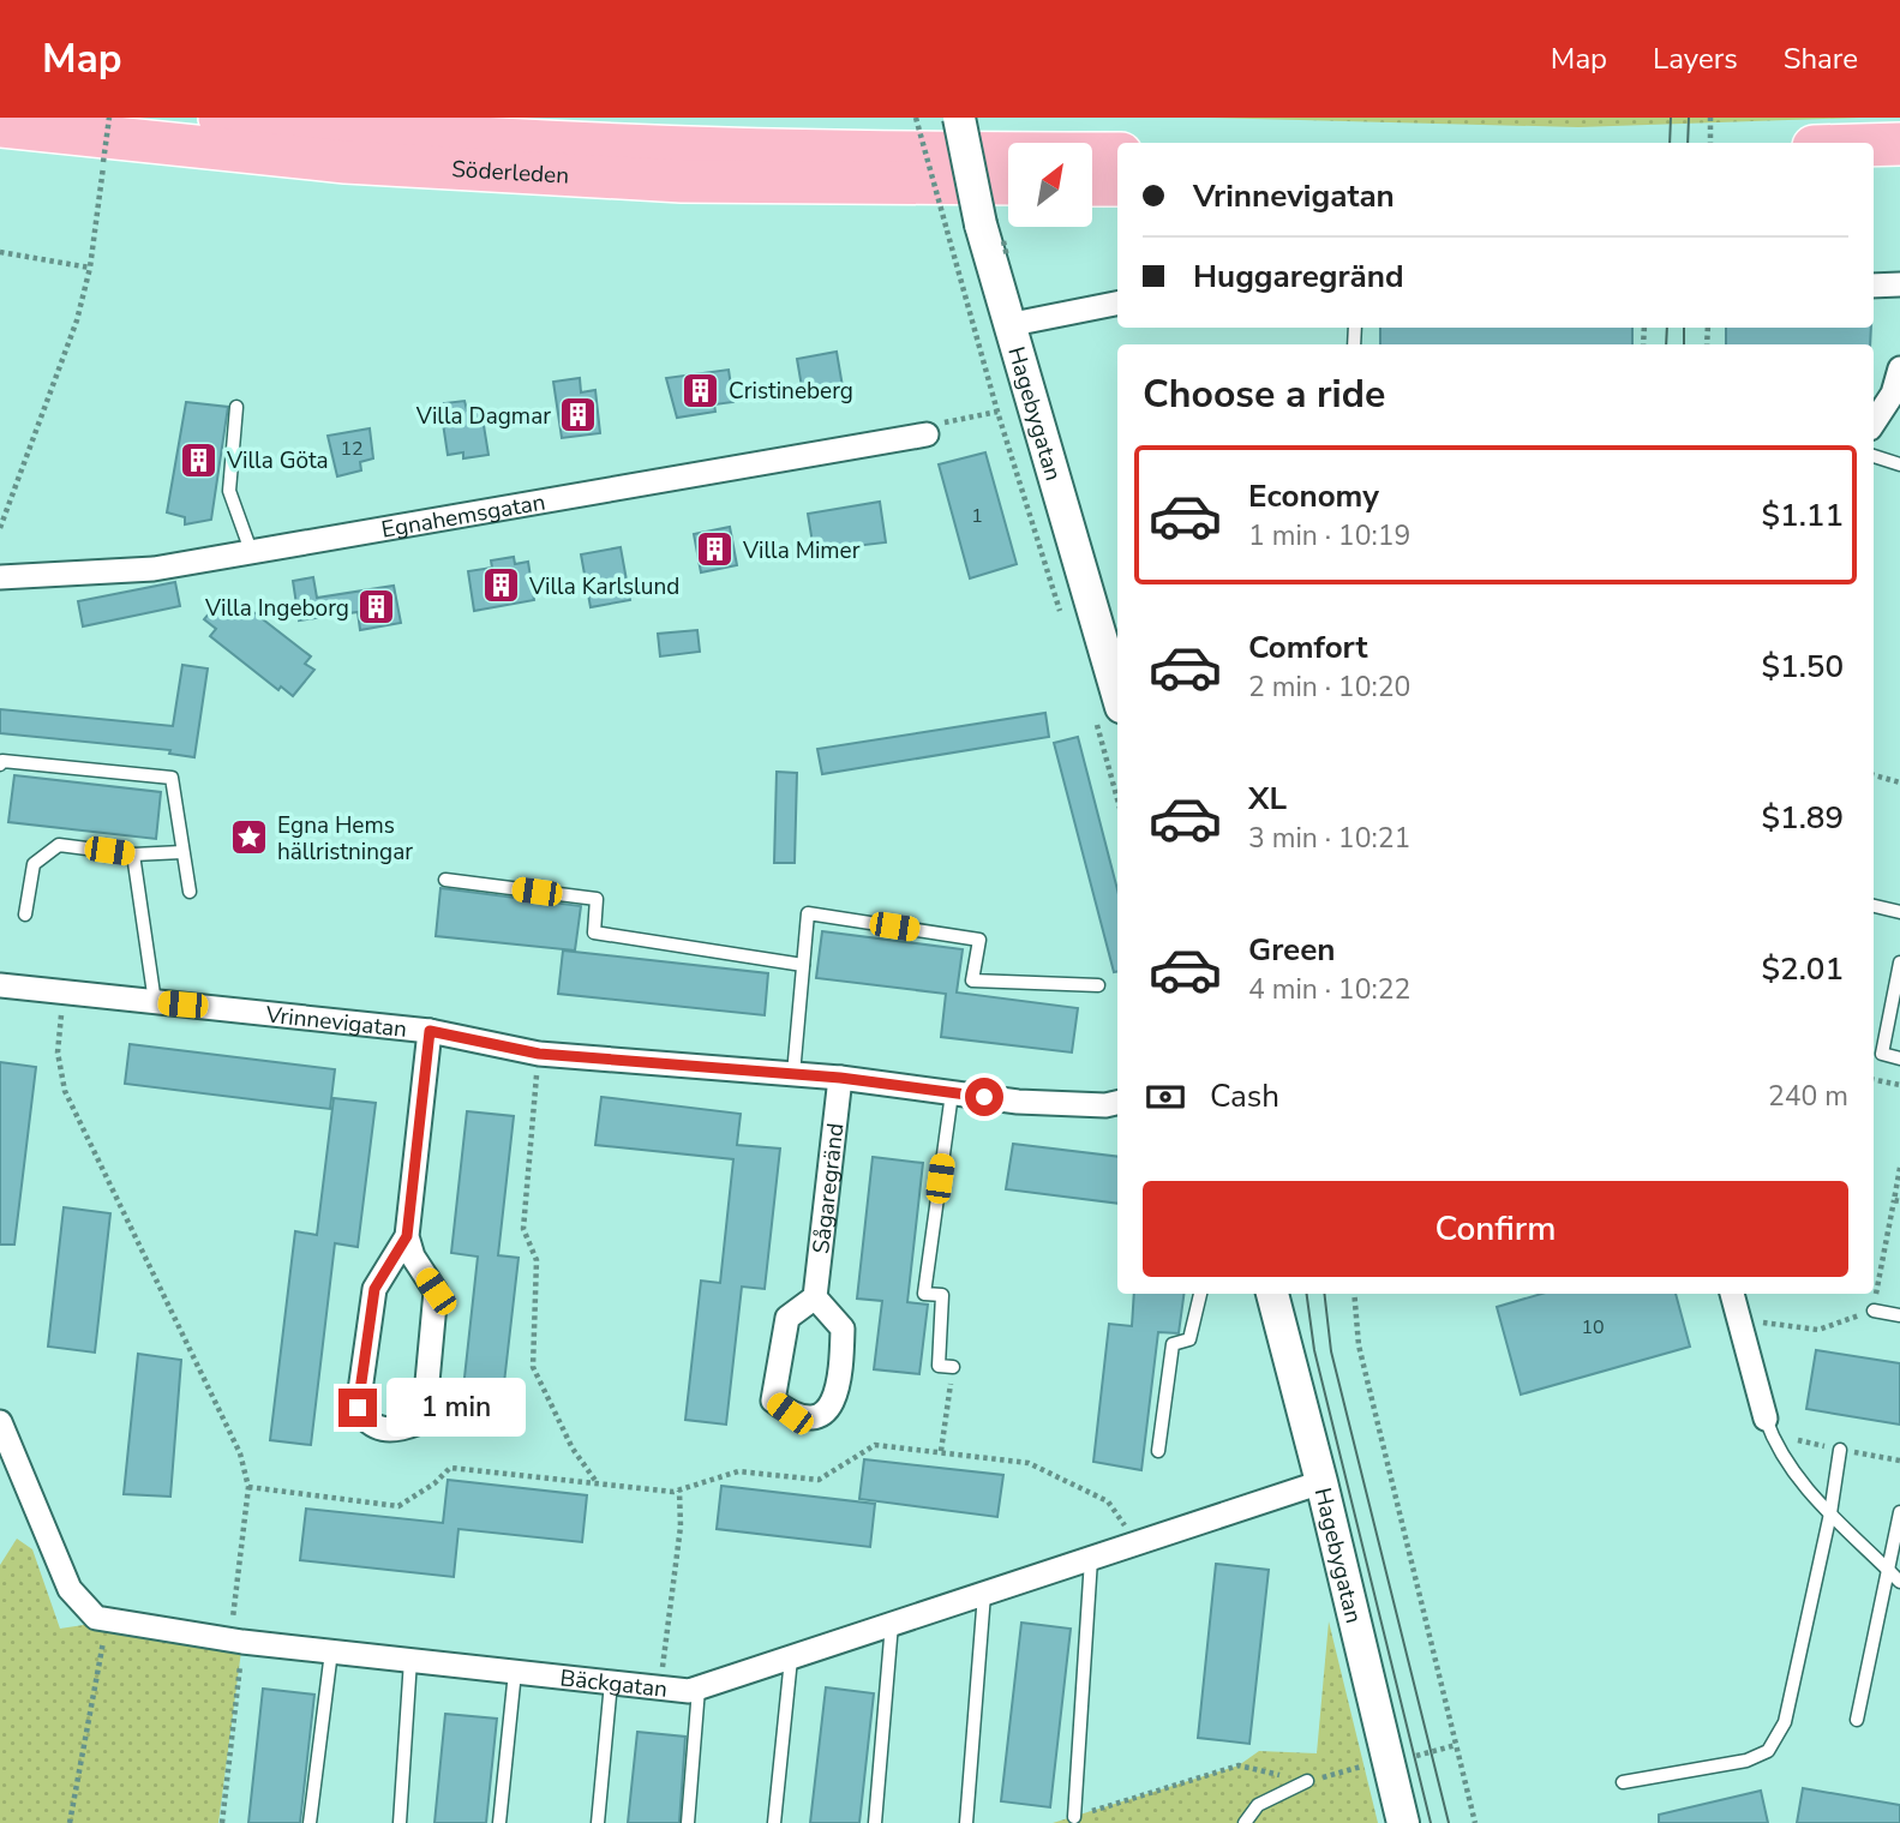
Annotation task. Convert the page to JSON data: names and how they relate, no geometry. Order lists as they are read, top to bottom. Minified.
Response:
{"streets":{"highway":["Söderleden"],"street":["Hagebygatan","Egnahemsgatan","Vrinnevigatan","Sågaregränd","Bäckgatan"]},"crossings":[["Hagebygatan","Bäckgatan"],["Vrinnevigatan","Sågaregränd"]],"places":{"building":["Cristineberg","Villa Dagmar","Villa Göta","Villa Mimer","Villa Karlslund","Villa Ingeborg"],"place":["Egna Hems hällristningar"]},"house_numbers":["12","1","10"],"north":"top right","page":{"header":"Map","nav":["Map","Layers","Share"],"banner":["Vrinnevigatan","Huggaregränd"],"heading":"Choose a ride","list":[{"name":"Economy","note":"1 min · 10:19","value":"$1.11"},{"name":"Comfort","note":"2 min · 10:20","value":"$1.50"},{"name":"XL","note":"3 min · 10:21","value":"$1.89"},{"name":"Green","note":"4 min · 10:22","value":"$2.01"}],"pay":["Cash","240 m"],"buttons":"Confirm","bubble":"1 min"}}
